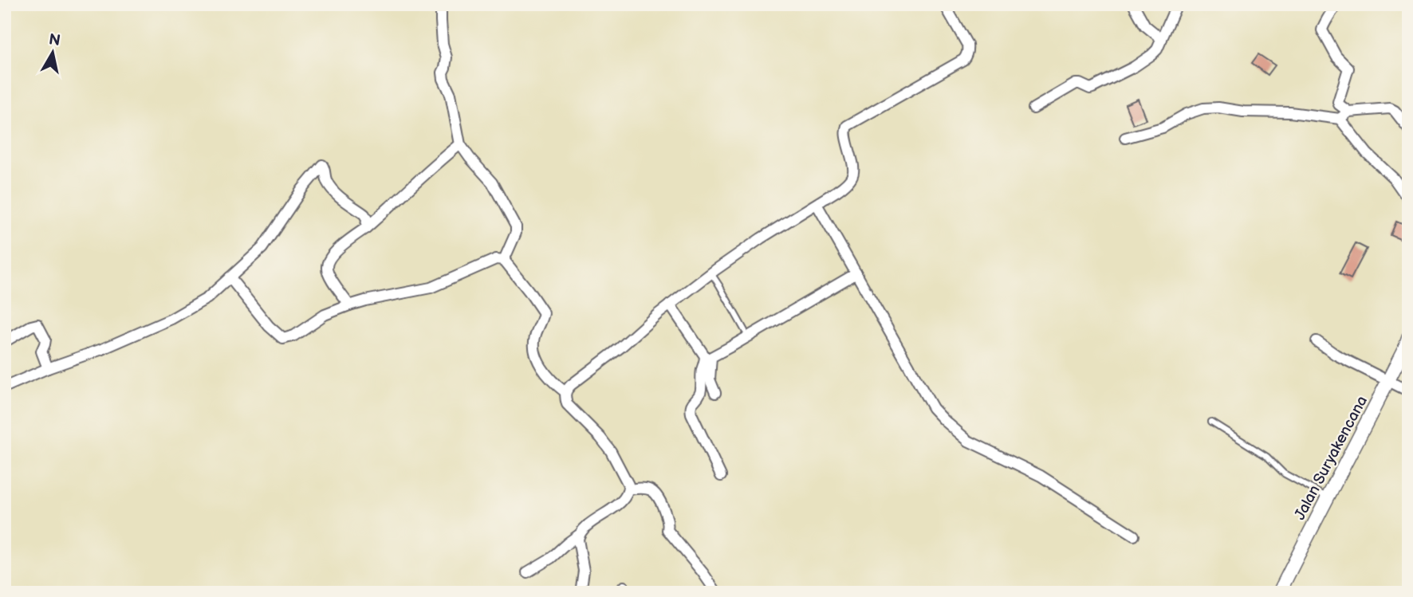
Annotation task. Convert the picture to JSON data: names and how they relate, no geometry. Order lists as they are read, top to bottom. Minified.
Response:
{"streets":{"street":["Jalan Suryakencana"]},"north":"top"}
